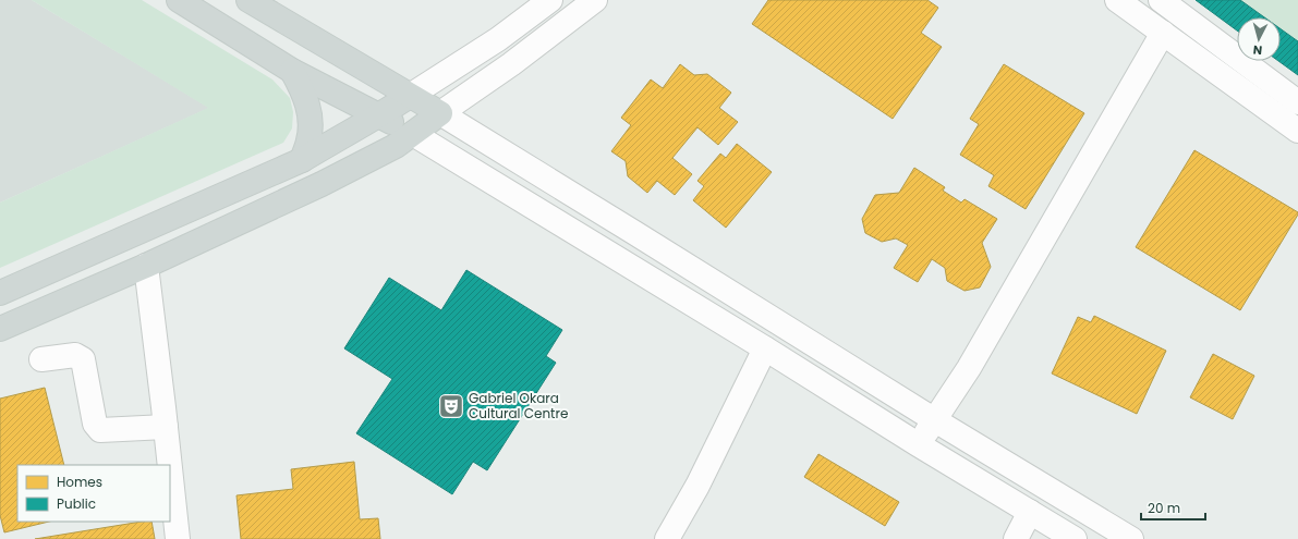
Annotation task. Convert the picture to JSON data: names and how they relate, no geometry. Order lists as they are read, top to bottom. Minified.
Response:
{"places":{"theatre":["Gabriel Okara Cultural Centre"]},"legend":["Homes","Public"],"scale_bar":"20 m","north":"bottom"}
